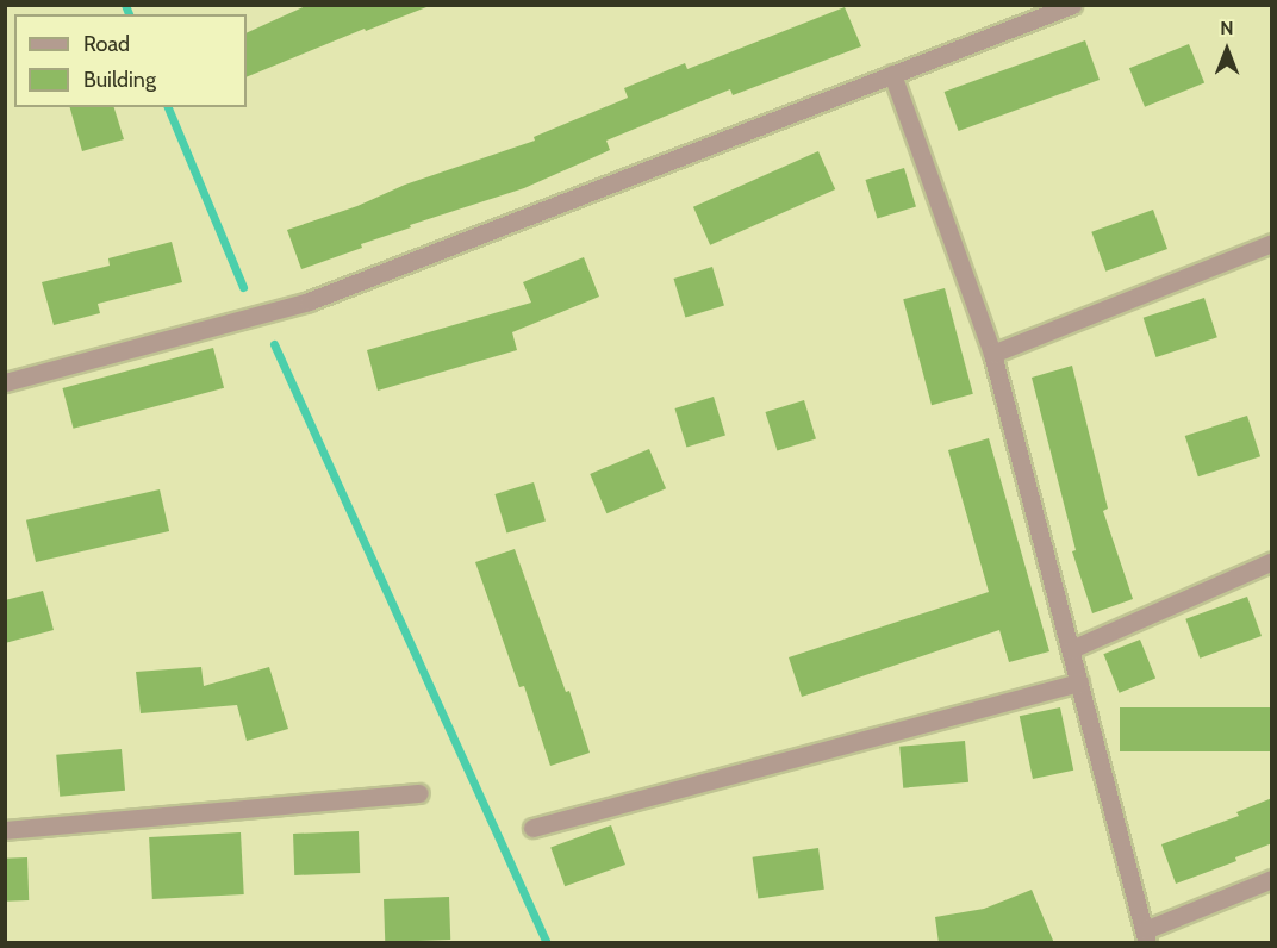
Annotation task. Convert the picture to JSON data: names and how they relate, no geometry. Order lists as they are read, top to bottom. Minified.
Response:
{"legend":["Road","Building"],"north":"top"}
